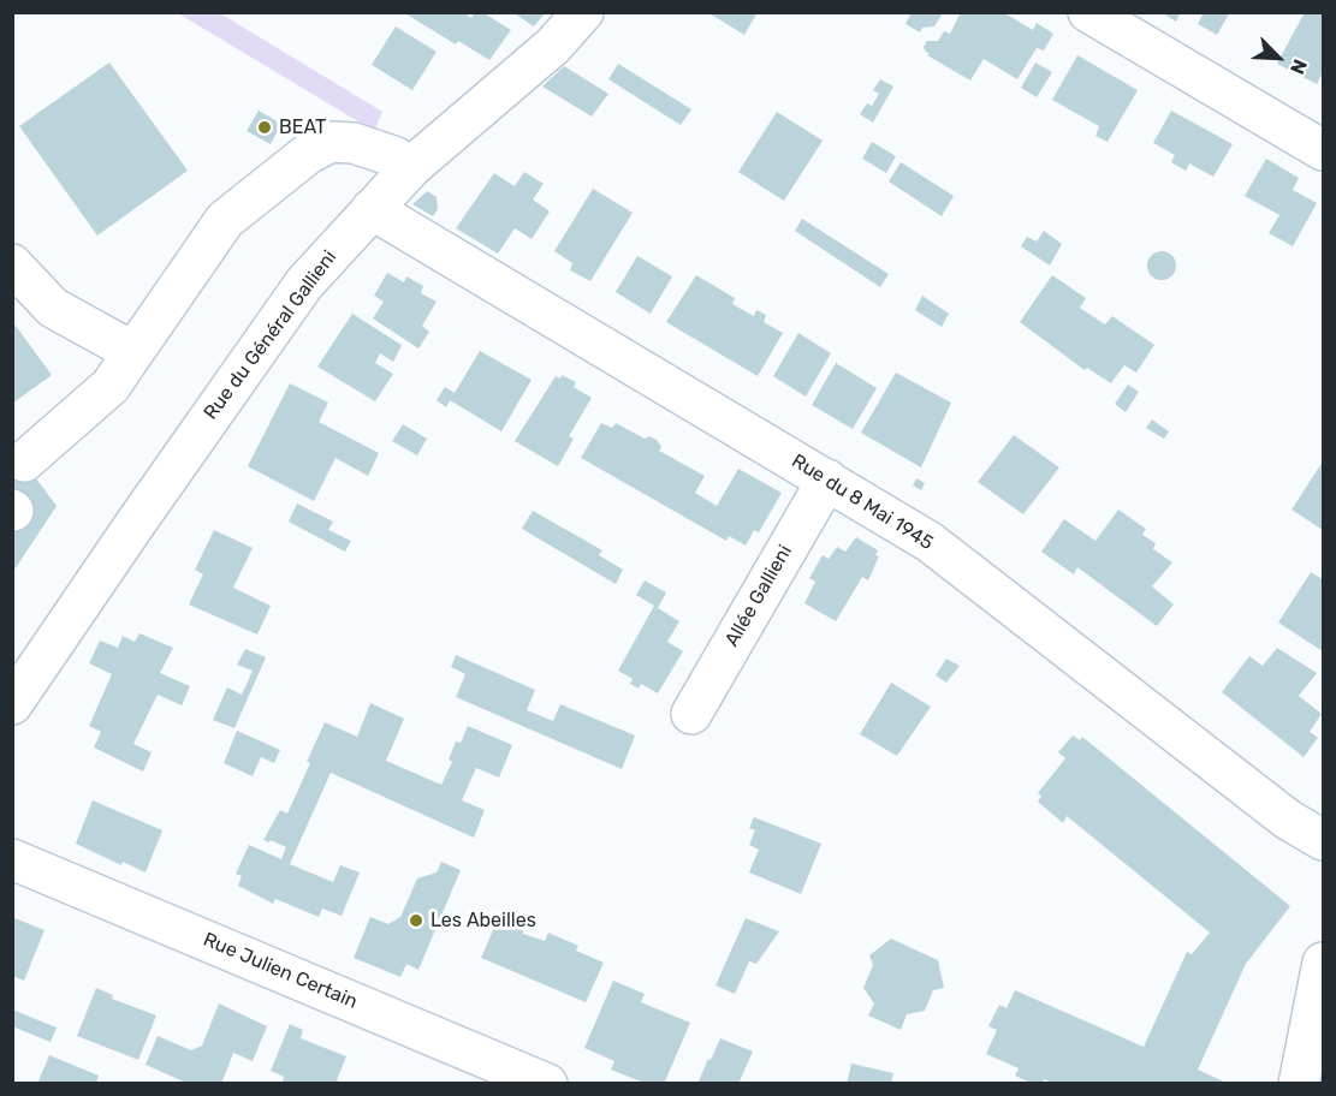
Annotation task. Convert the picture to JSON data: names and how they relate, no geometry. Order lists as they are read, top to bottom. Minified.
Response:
{"streets":{"street":["Rue du Général Gallieni","Rue du 8 Mai 1945","Allée Gallieni","Rue Julien Certain"]},"crossings":[["Rue du Général Gallieni","Rue du 8 Mai 1945"],["Rue du 8 Mai 1945","Allée Gallieni"]],"places":["BEAT","Les Abeilles"],"north":"bottom right"}
